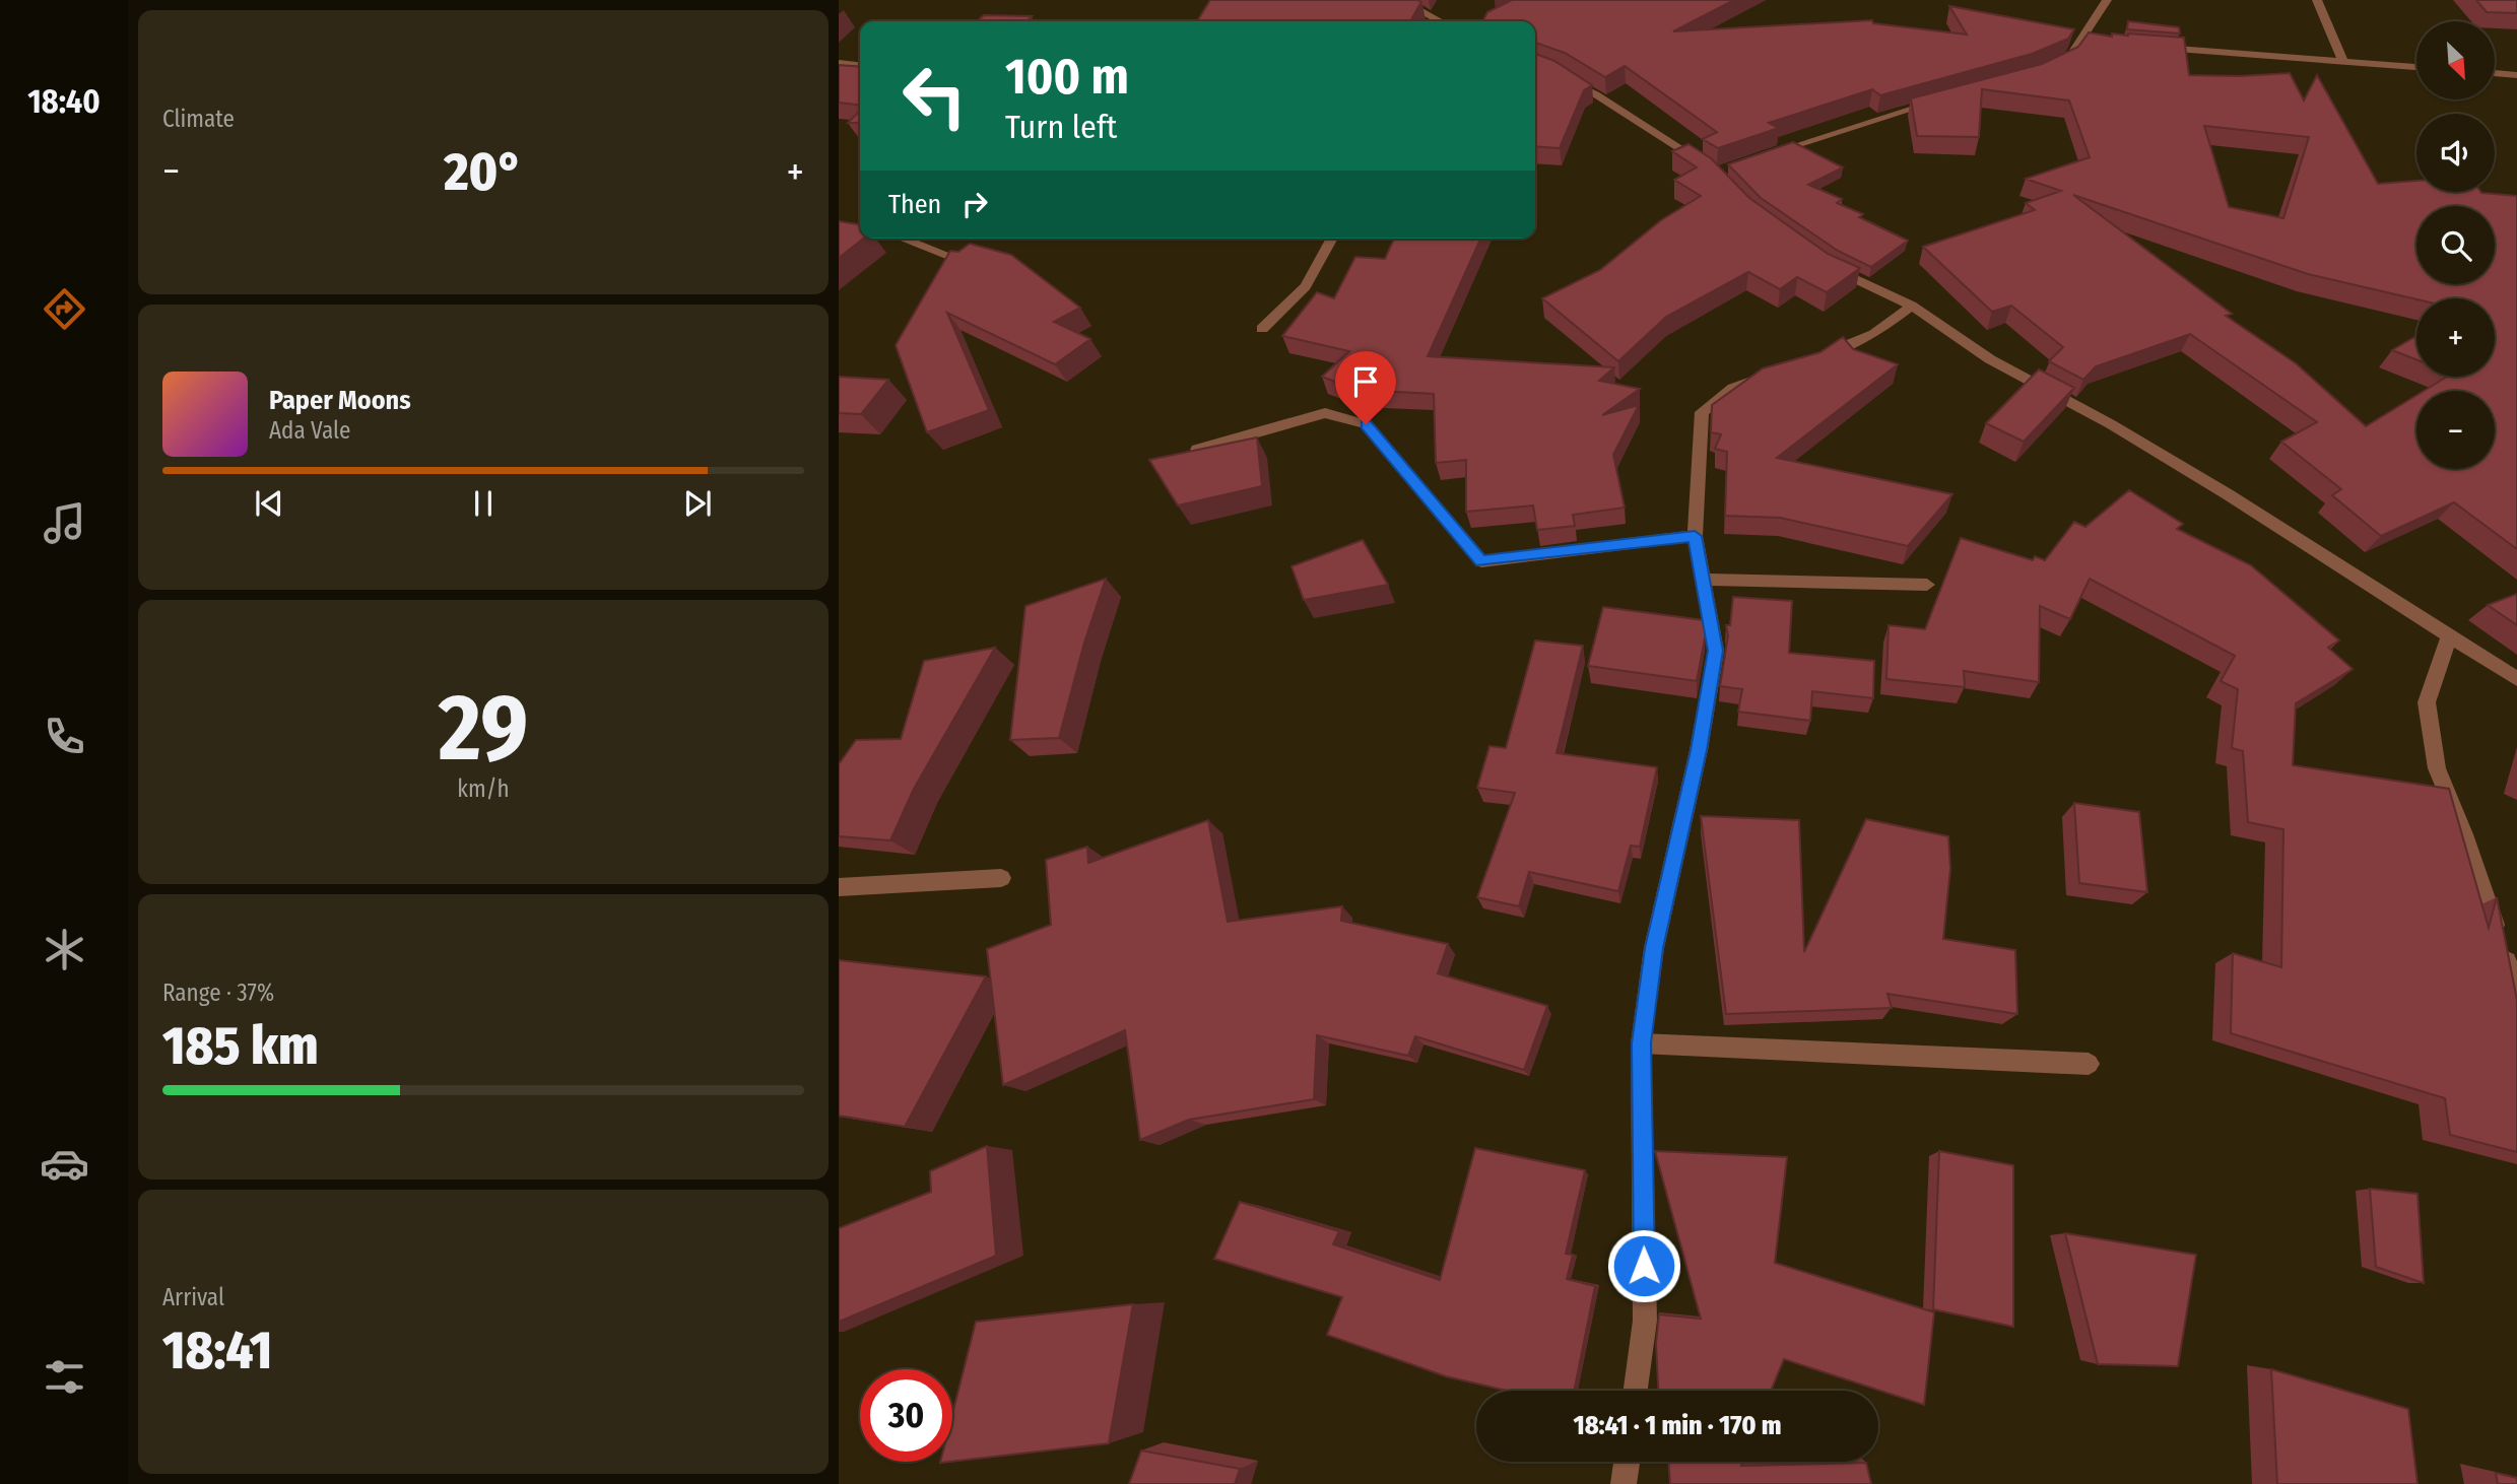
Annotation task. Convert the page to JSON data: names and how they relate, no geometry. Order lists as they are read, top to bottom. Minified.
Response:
{"north":"bottom right","page":{"tabs":"18:40","tile":["Climate",["29","km/h"],["Range · 37%","185 km"],["Arrival","18:41"]],"map_buttons":["+","−"],"turn":["100 m","Turn left"],"heat":["−","20°","+"],"then":"Then","song":["Paper Moons","Ada Vale"],"limit":"30","trip":"18:41 · 1 min · 170 m"}}
